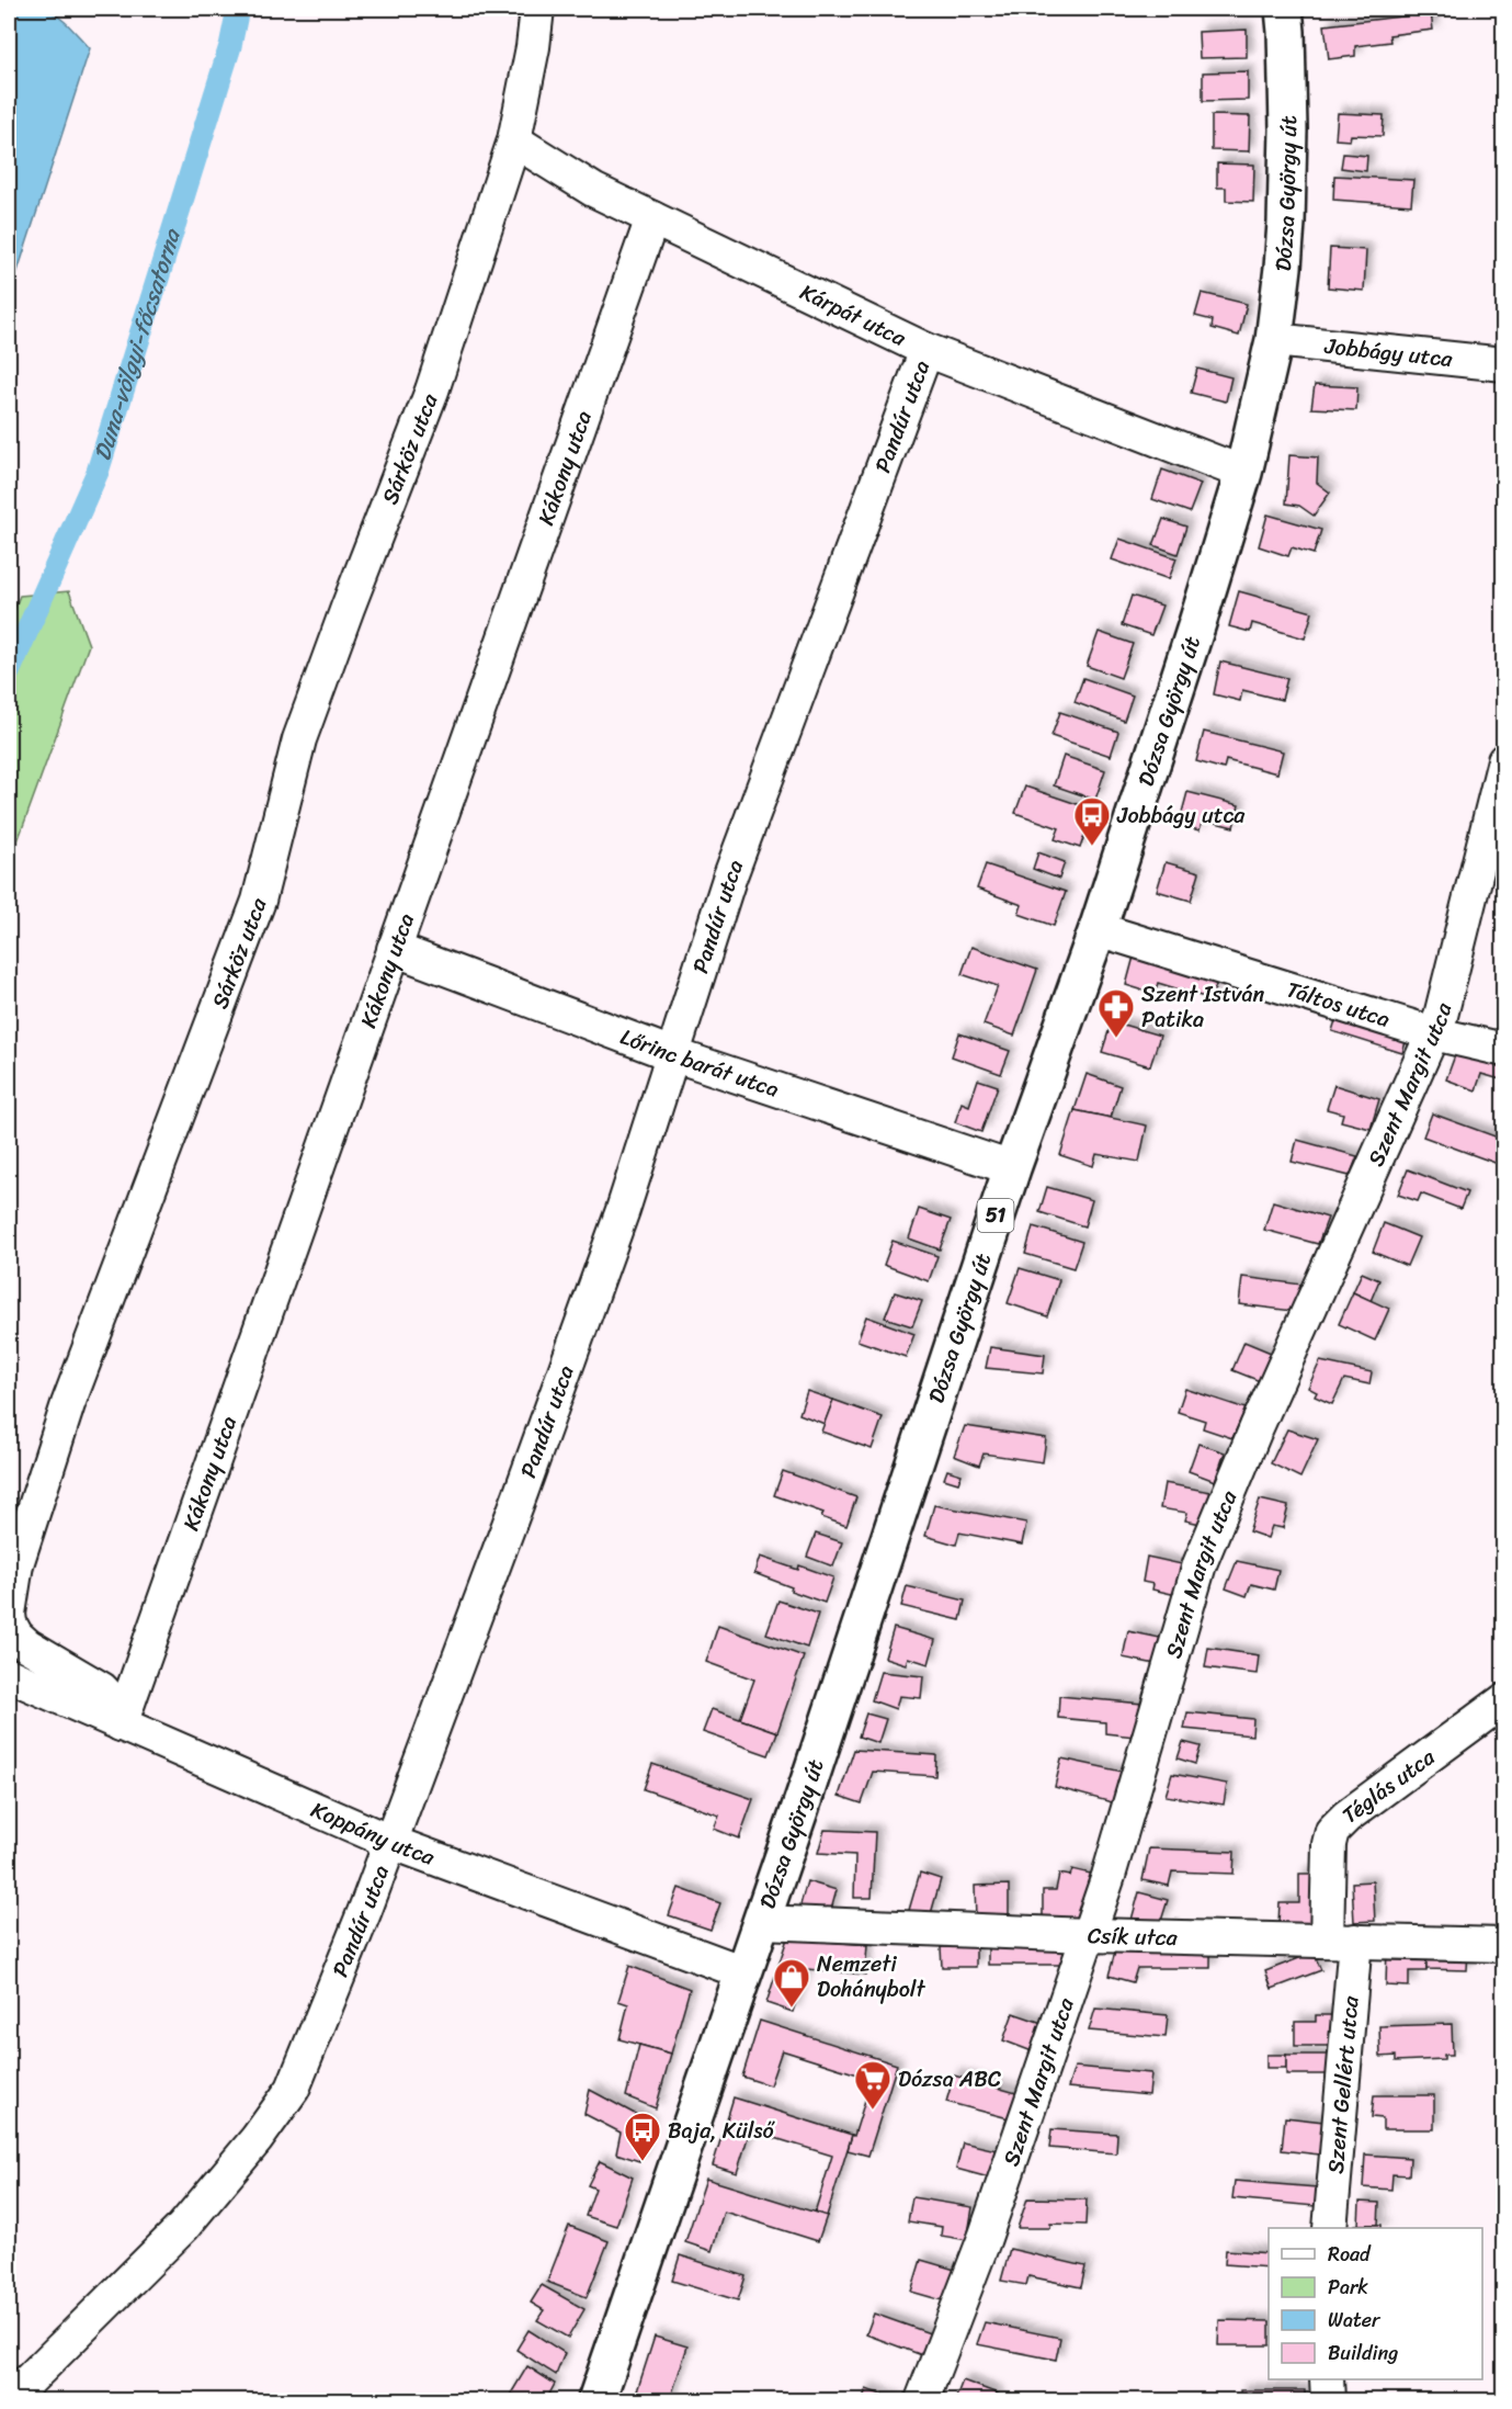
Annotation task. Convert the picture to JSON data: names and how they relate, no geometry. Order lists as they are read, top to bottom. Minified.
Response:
{"streets":{"main road":["Dózsa György út","51"],"street":["Kárpát utca","Jobbágy utca","Pandúr utca","Sárköz utca","Kákony utca","Táltos utca","Lőrinc barát utca","Szent Margit utca","Téglás utca","Koppány utca","Csík utca","Szent Gellért utca"]},"crossings":[["Dózsa György út","Kárpát utca"],["Dózsa György út","Jobbágy utca"],["Dózsa György út","Táltos utca"],["Dózsa György út","Lőrinc barát utca"],["Dózsa György út","Koppány utca"],["Dózsa György út","Csík utca"],["Kárpát utca","Pandúr utca"],["Kárpát utca","Sárköz utca"],["Kárpát utca","Kákony utca"],["Pandúr utca","Lőrinc barát utca"],["Pandúr utca","Koppány utca"],["Sárköz utca","Kákony utca"],["Sárköz utca","Koppány utca"],["Kákony utca","Lőrinc barát utca"],["Kákony utca","Koppány utca"],["Táltos utca","Szent Margit utca"],["Szent Margit utca","Csík utca"],["Téglás utca","Csík utca"],["Téglás utca","Szent Gellért utca"],["Csík utca","Szent Gellért utca"]],"water":["Duna-völgyi-főcsatorna"],"places":{"bus stop":["Jobbágy utca","Baja, Külső"],"pharmacy":["Szent István Patika"],"shop":["Nemzeti Dohánybolt"],"supermarket":["Dózsa ABC"]},"legend":["Road","Park","Water","Building"]}
